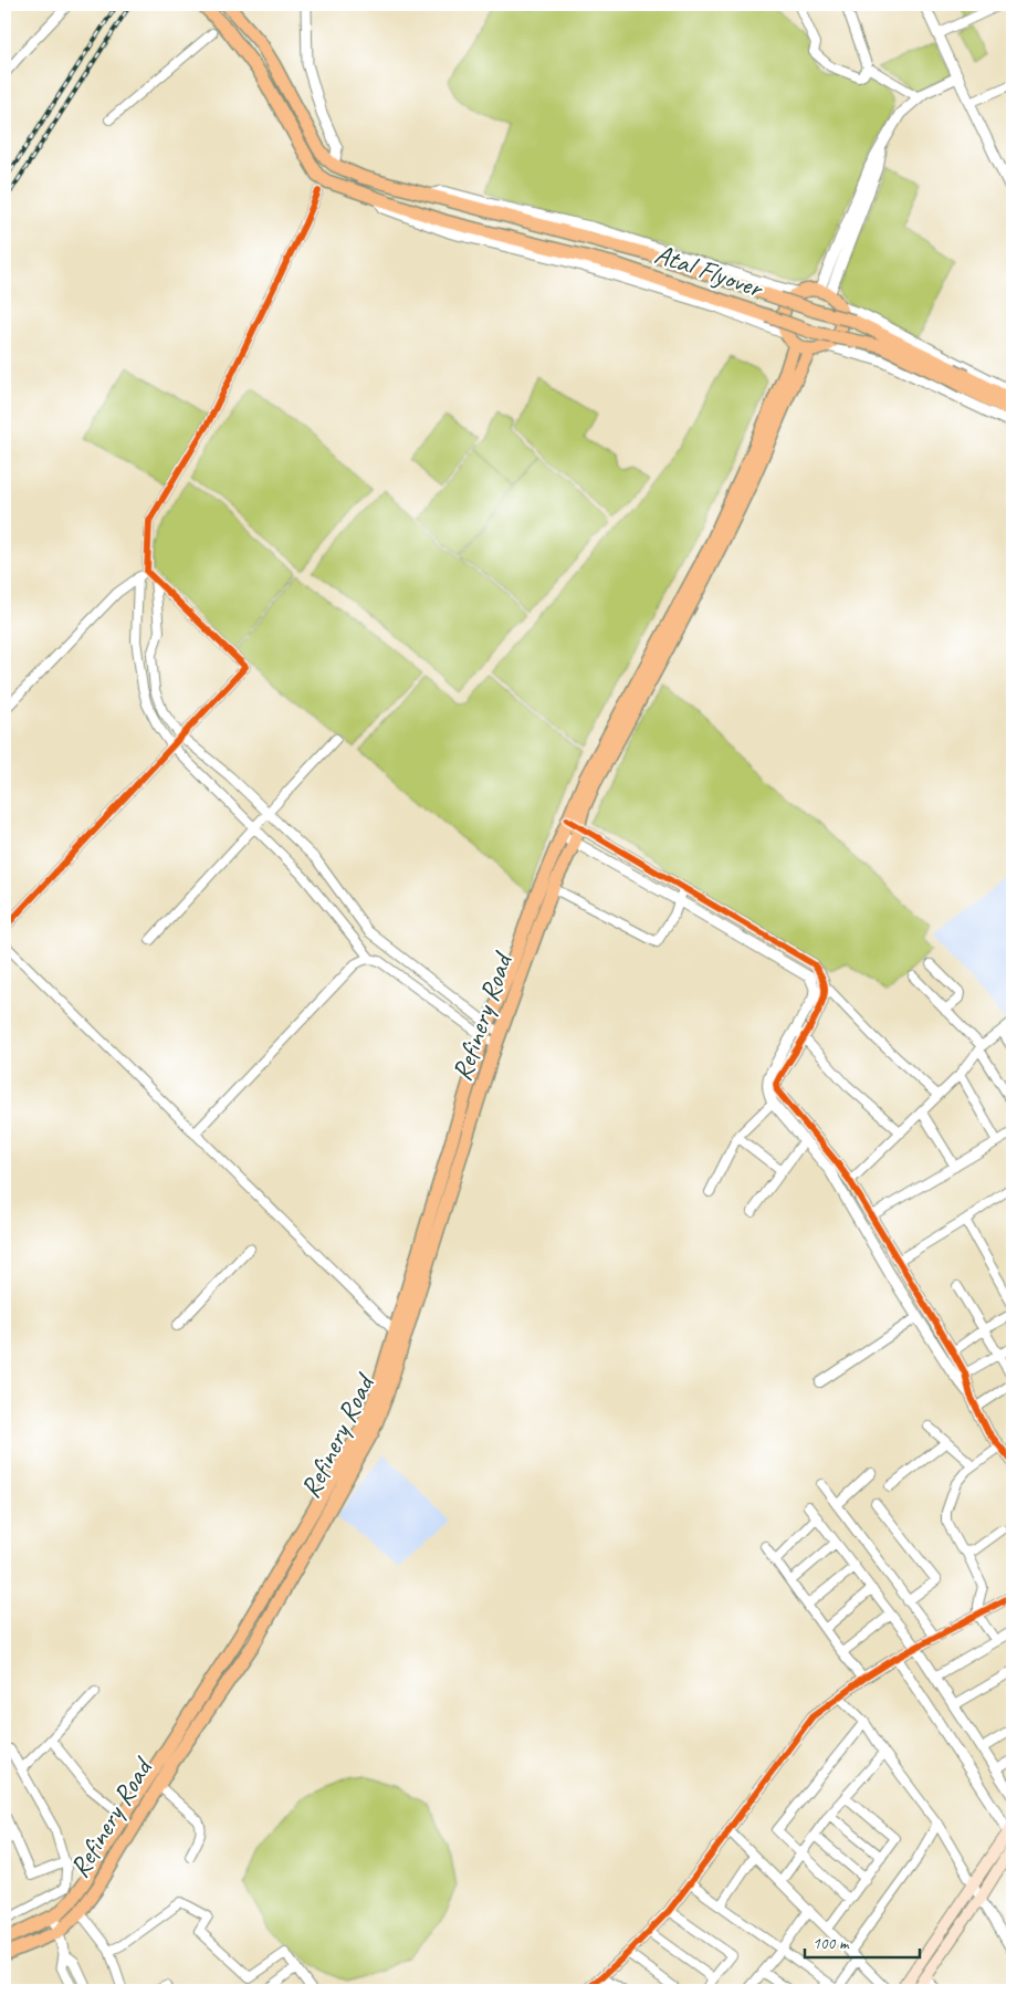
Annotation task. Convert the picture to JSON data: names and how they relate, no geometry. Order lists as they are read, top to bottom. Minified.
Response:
{"streets":{"main road":["Atal Flyover","Refinery Road"]},"scale_bar":"100 m"}
